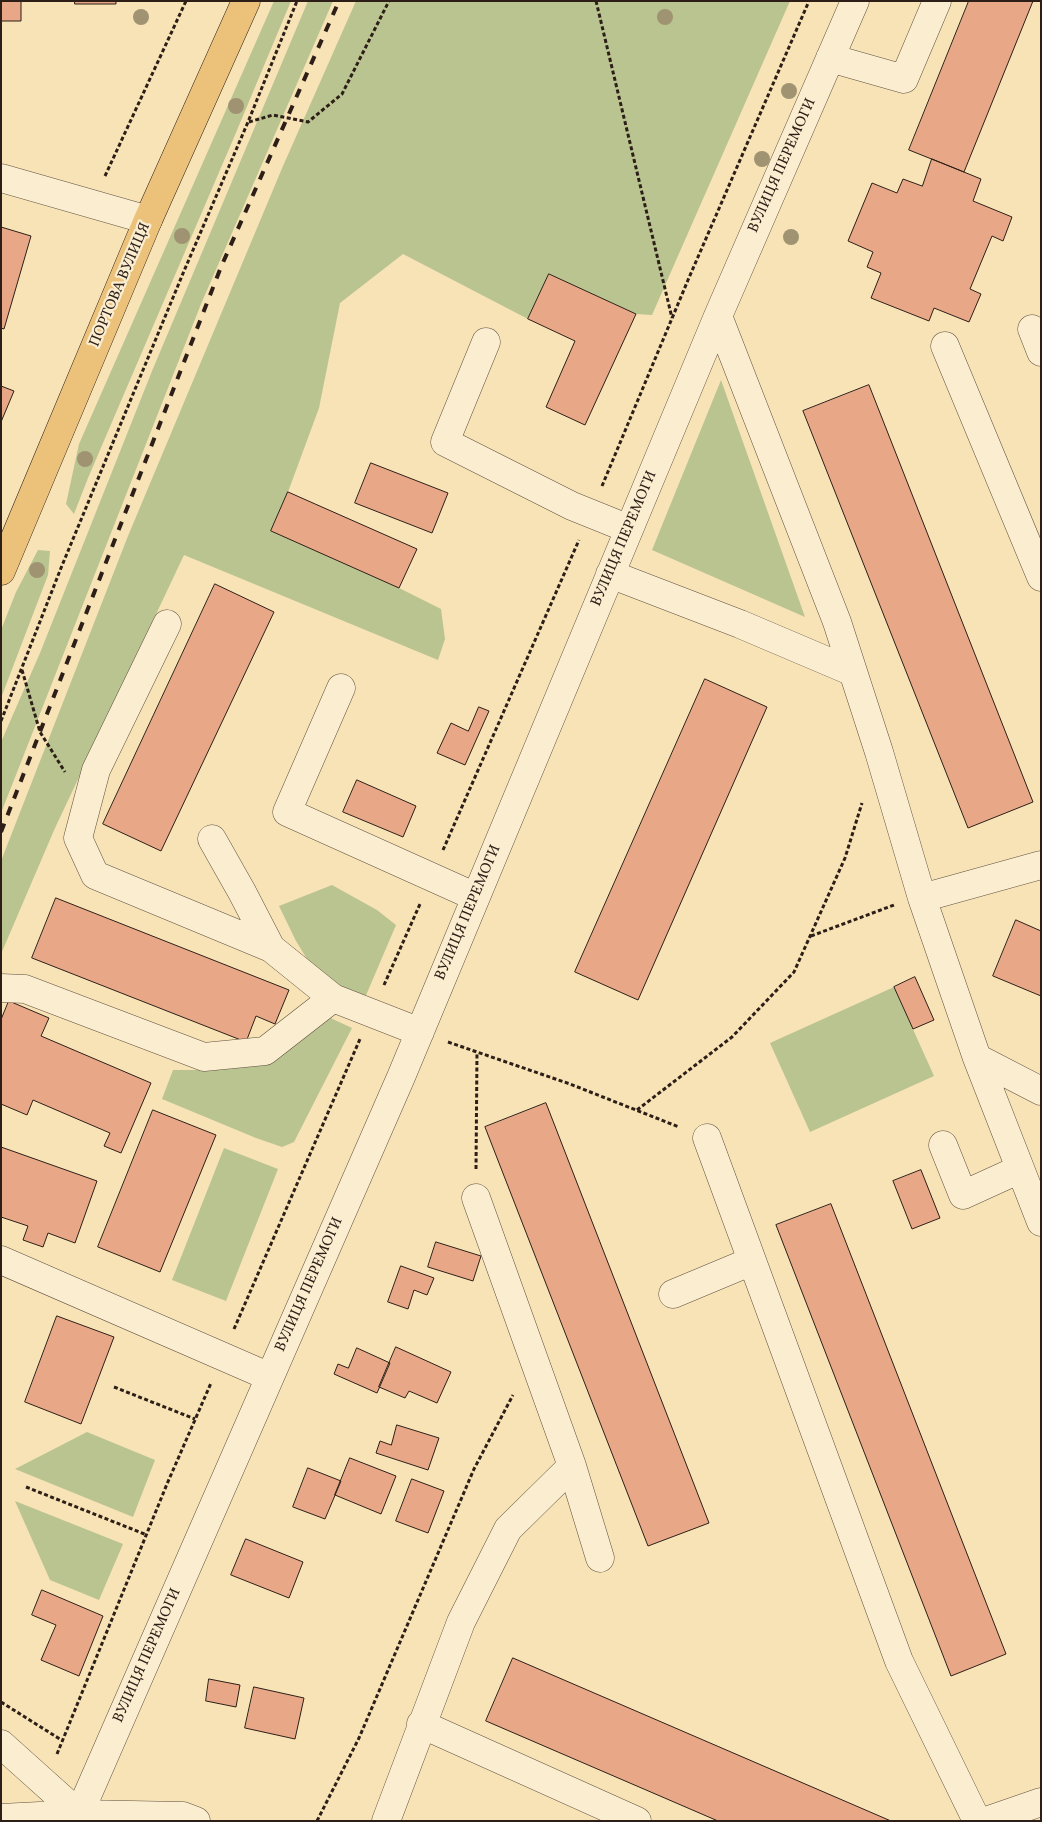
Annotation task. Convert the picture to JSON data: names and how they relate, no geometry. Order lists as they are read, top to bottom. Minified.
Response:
{"streets":{"main road":["ПОРТОВА ВУЛИЦЯ"],"street":["ВУЛИЦЯ ПЕРЕМОГИ"]}}
